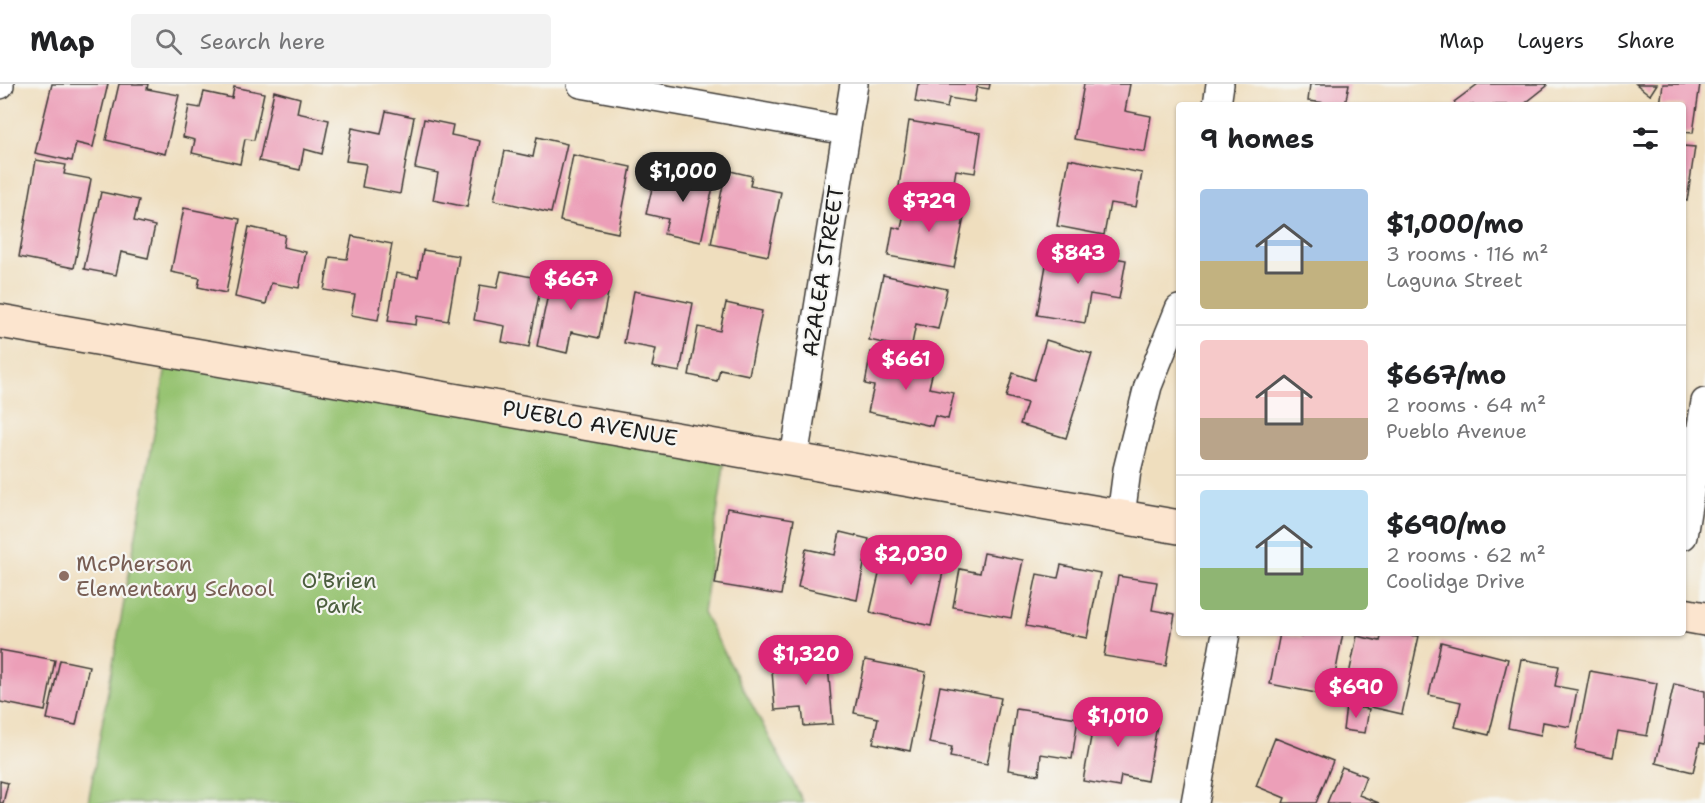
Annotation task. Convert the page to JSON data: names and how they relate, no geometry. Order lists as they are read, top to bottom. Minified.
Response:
{"streets":{"street":["AZALEA STREET","PUEBLO AVENUE"]},"crossings":[["AZALEA STREET","PUEBLO AVENUE"]],"parks":["O'Brien Park"],"places":["McPherson Elementary School"],"page":{"header":"Map","search":"Search here","nav":["Map","Layers","Share"],"heading":"9 homes","price":["$1,000","$729","$843","$667","$661","$2,030","$1,320","$690","$1,010"],"list":[{"name":"$1,000/mo","note":"3 rooms · 116 m² · Laguna Street"},{"name":"$667/mo","note":"2 rooms · 64 m² · Pueblo Avenue"},{"name":"$690/mo","note":"2 rooms · 62 m² · Coolidge Drive"}]}}
